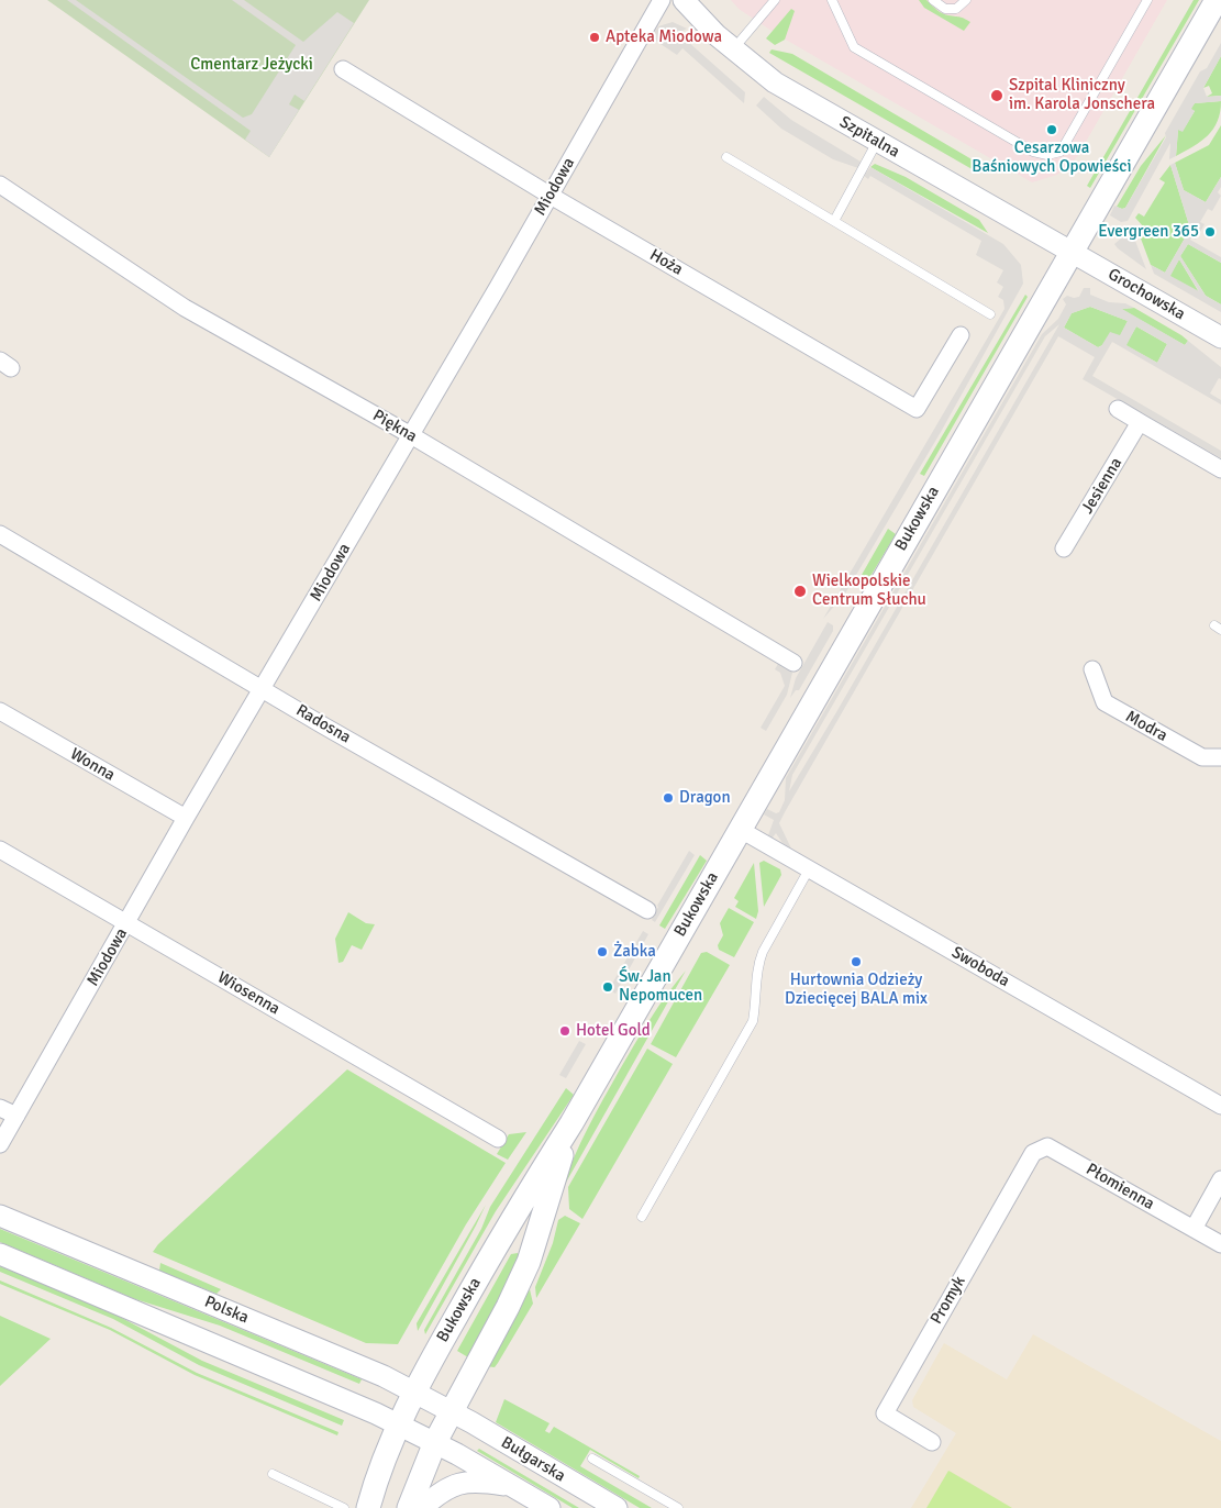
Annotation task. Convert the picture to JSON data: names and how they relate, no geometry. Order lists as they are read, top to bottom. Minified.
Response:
{"streets":{"main road":["Bukowska"],"street":["Szpitalna","Miodowa","Hoża","Grochowska","Piękna","Jesienna","Radosna","Modra","Wonna","Swoboda","Wiosenna","Płomienna","Promyk","Polska","Bułgarska"]},"crossings":[["Szpitalna","Grochowska"],["Szpitalna","Bukowska"],["Miodowa","Hoża"],["Miodowa","Piękna"],["Miodowa","Radosna"],["Miodowa","Wonna"],["Miodowa","Wiosenna"],["Grochowska","Bukowska"],["Bukowska","Swoboda"],["Bukowska","Polska"],["Bukowska","Bułgarska"],["Płomienna","Promyk"],["Polska","Bułgarska"]],"parks":["Cmentarz Jeżycki"],"places":["Apteka Miodowa","Szpital Kliniczny im. Karola Jonschera","Cesarzowa Baśniowych Opowieści","Evergreen 365","Wielkopolskie Centrum Słuchu","Dragon","Żabka","Hurtownia Odzieży Dziecięcej BALA mix","Św. Jan Nepomucen","Hotel Gold"]}
